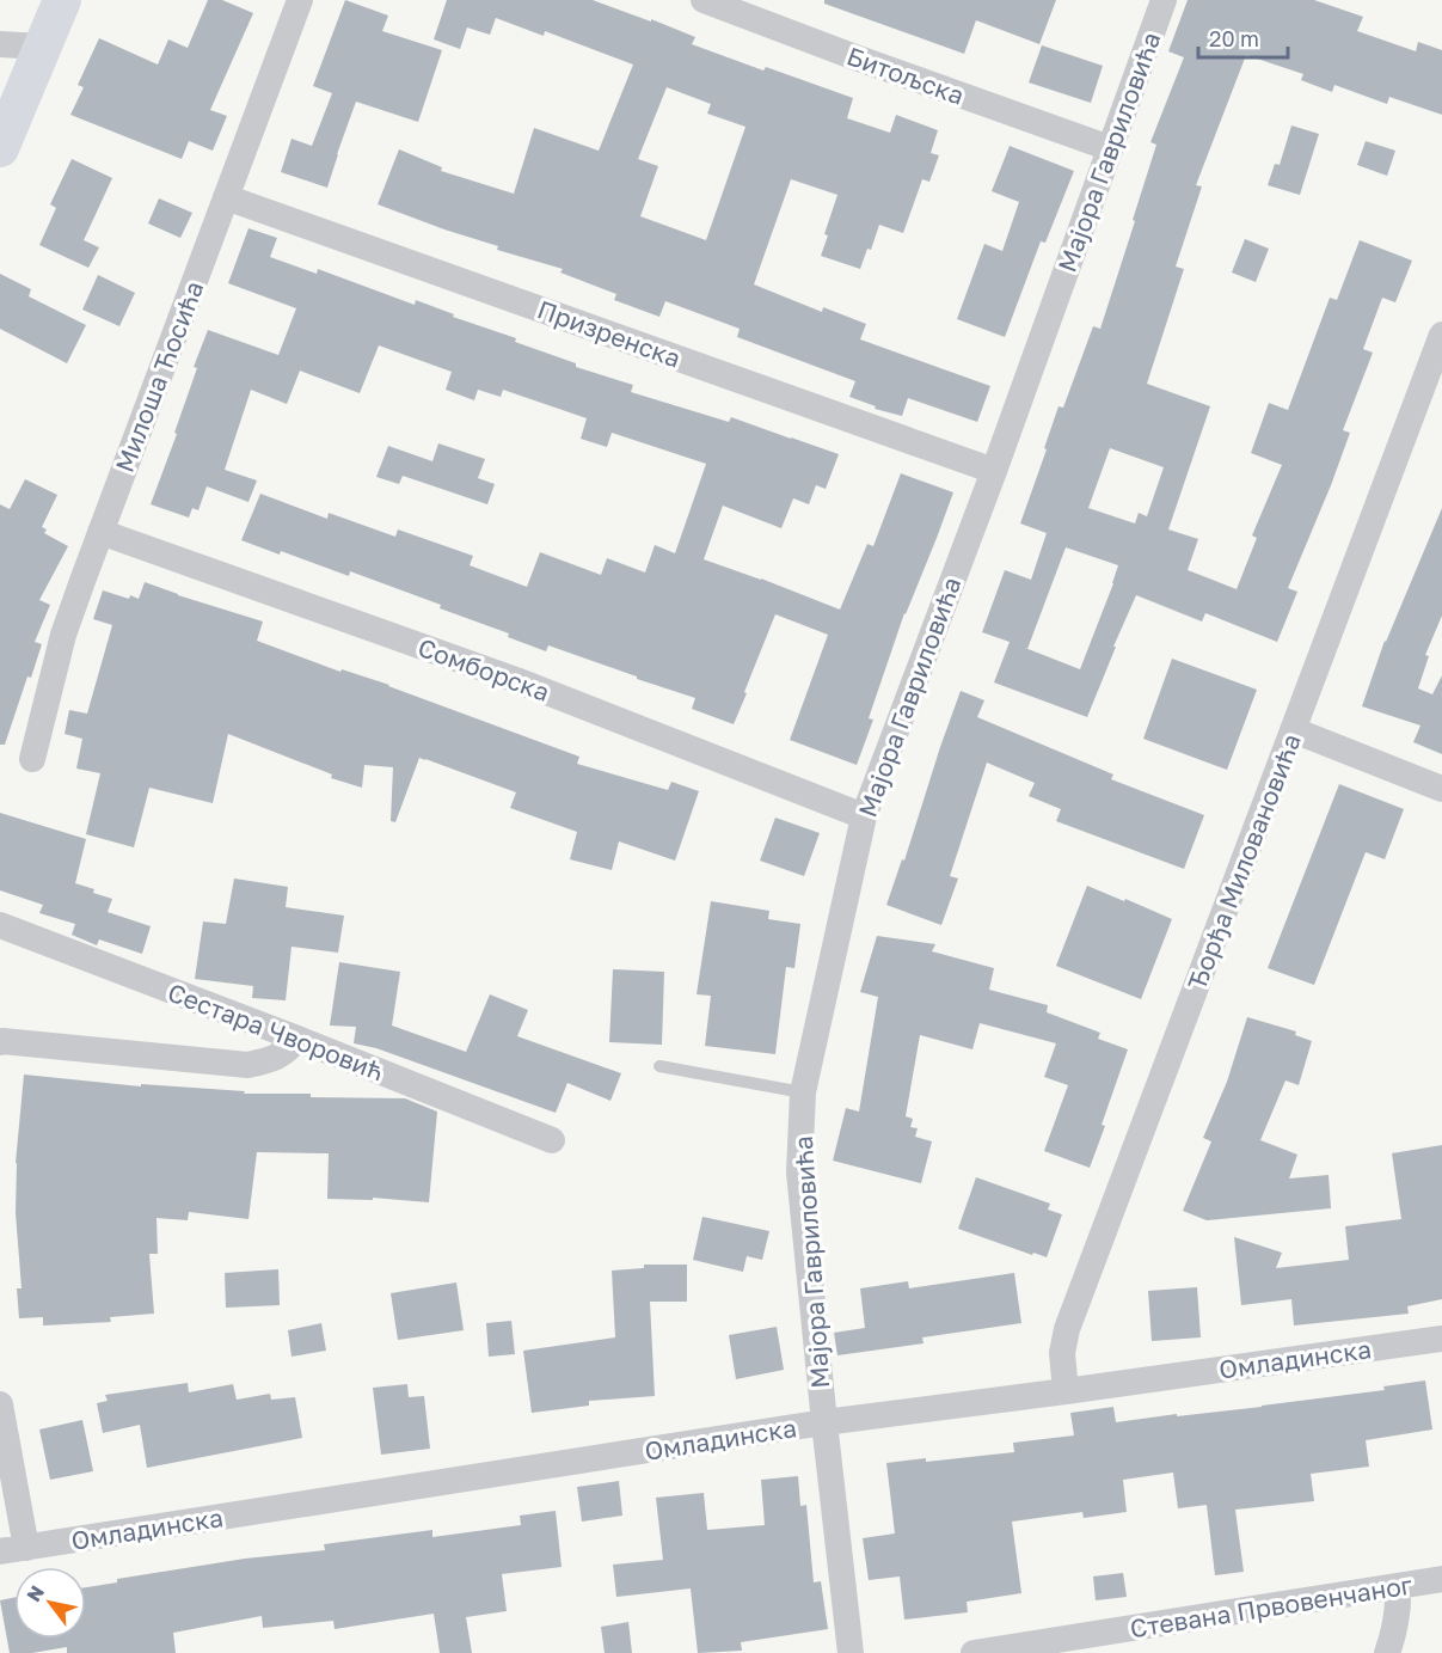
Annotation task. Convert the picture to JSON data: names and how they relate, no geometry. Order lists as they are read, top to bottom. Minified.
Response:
{"streets":{"street":["Битољска","Мајора Гавриловића","Призренска","Милоша Ћосића","Сомборска","Ђорђа Миловановића","Сестара Чворовић","Омладинска","Стевана Првовенчаног"]},"crossings":[["Битољска","Мајора Гавриловића"],["Мајора Гавриловића","Призренска"],["Мајора Гавриловића","Сомборска"],["Мајора Гавриловића","Омладинска"],["Призренска","Милоша Ћосића"],["Милоша Ћосића","Сомборска"],["Ђорђа Миловановића","Омладинска"]],"scale_bar":"20 m","north":"top left"}
